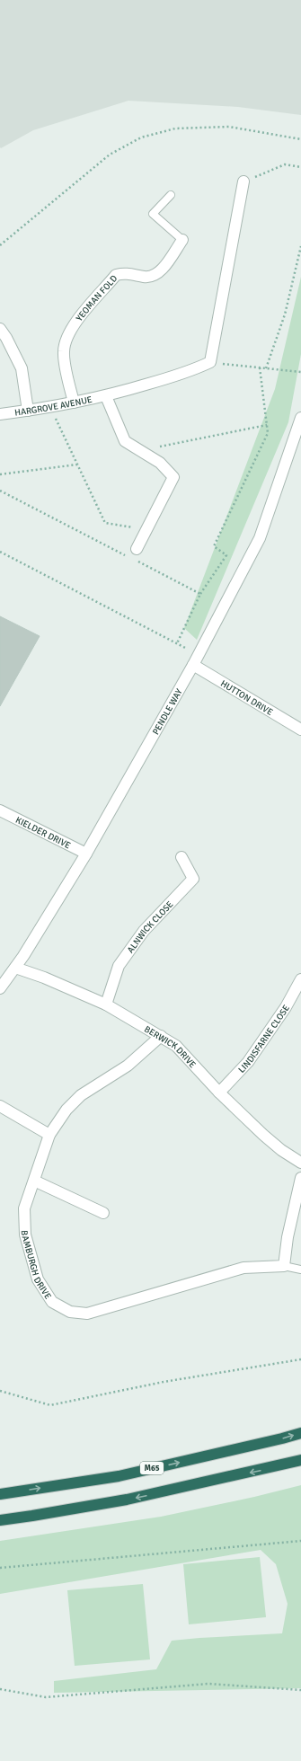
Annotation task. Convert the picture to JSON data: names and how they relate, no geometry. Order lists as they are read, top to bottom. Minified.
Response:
{"streets":{"highway":["M65"],"street":["YEOMAN FOLD","HARGROVE AVENUE","HUTTON DRIVE","PENDLE WAY","KIELDER DRIVE","ALNWICK CLOSE","LINDISFARNE CLOSE","BERWICK DRIVE","BAMBURGH DRIVE"]},"crossings":[["YEOMAN FOLD","HARGROVE AVENUE"],["HUTTON DRIVE","PENDLE WAY"],["PENDLE WAY","KIELDER DRIVE"],["PENDLE WAY","BERWICK DRIVE"],["ALNWICK CLOSE","BERWICK DRIVE"],["LINDISFARNE CLOSE","BERWICK DRIVE"],["BERWICK DRIVE","BAMBURGH DRIVE"]]}
